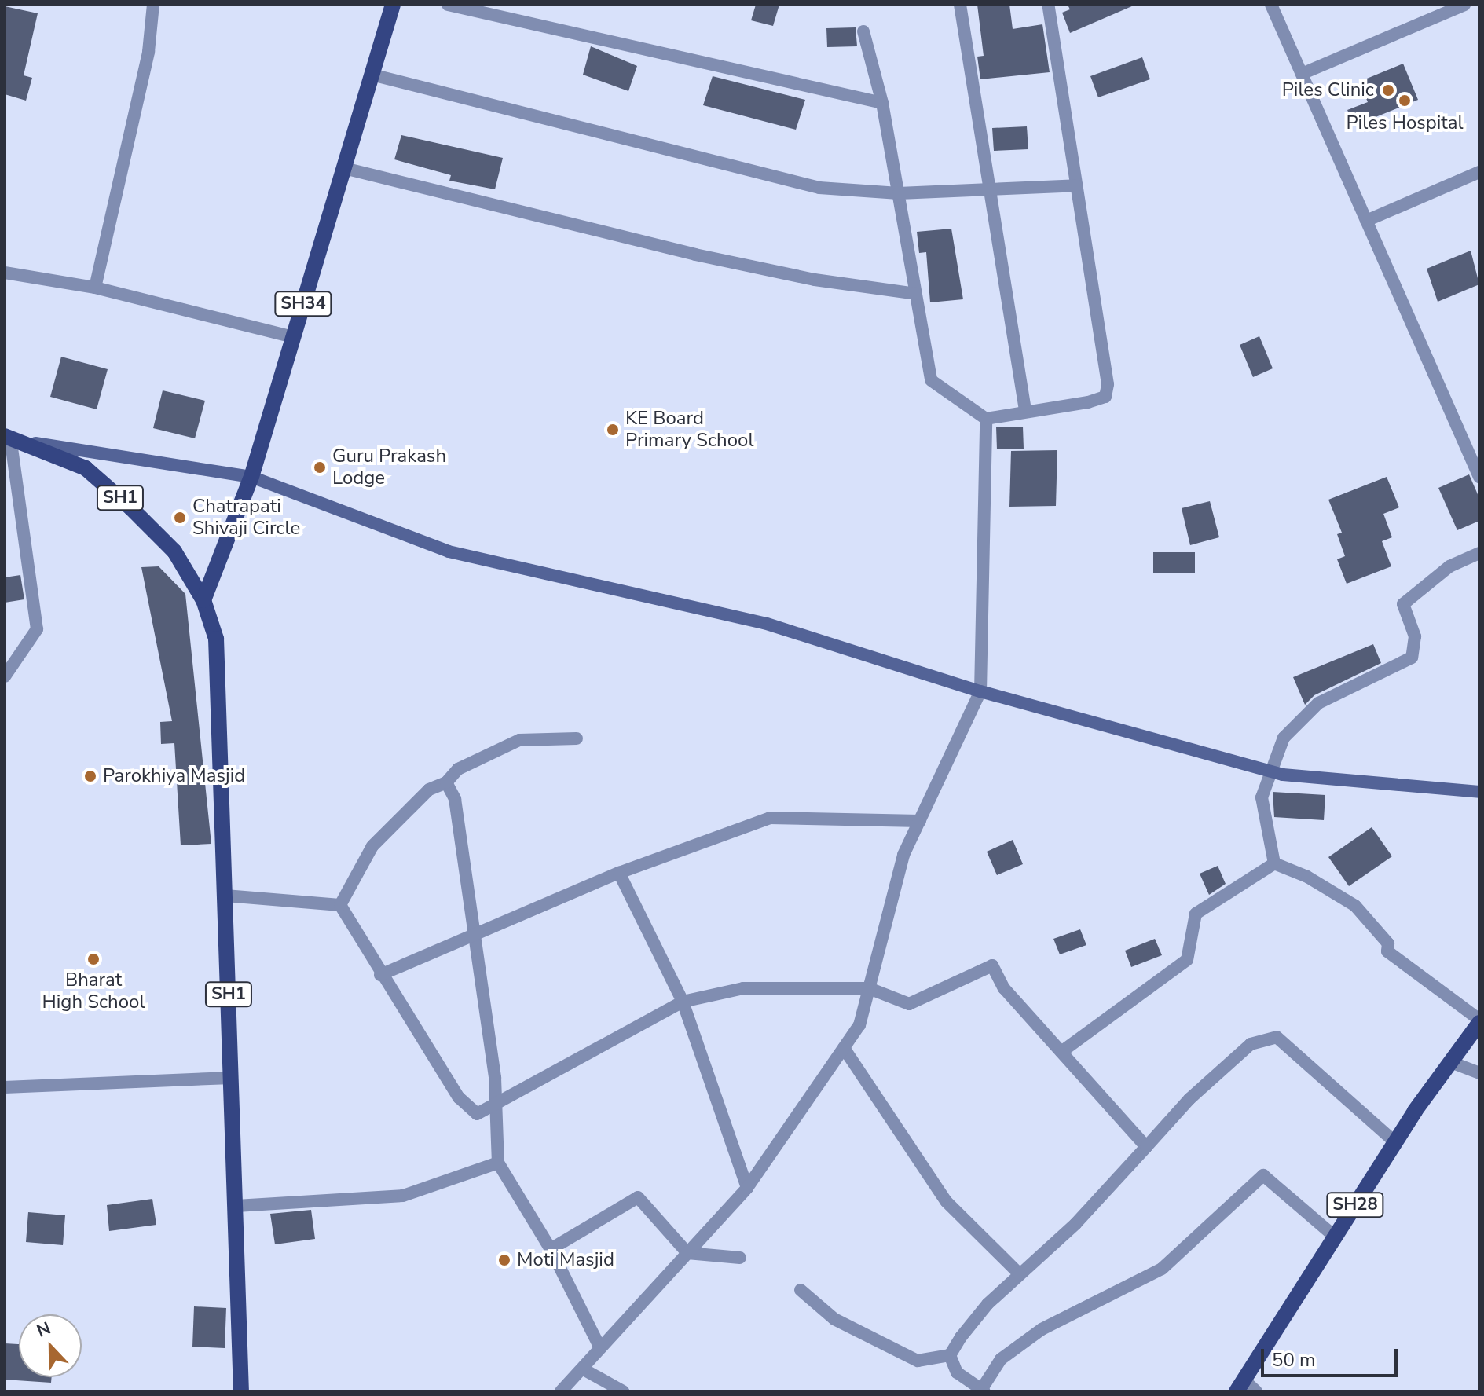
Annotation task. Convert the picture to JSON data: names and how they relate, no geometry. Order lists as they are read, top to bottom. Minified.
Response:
{"streets":{"main road":["SH34","SH1","SH28"]},"crossings":[["SH34","SH1"]],"places":["Piles Clinic","Piles Hospital","KE Board Primary School","Guru Prakash Lodge","Chatrapati Shivaji Circle","Parokhiya Masjid","Bharat High School","Moti Masjid"],"scale_bar":"50 m","north":"top"}
